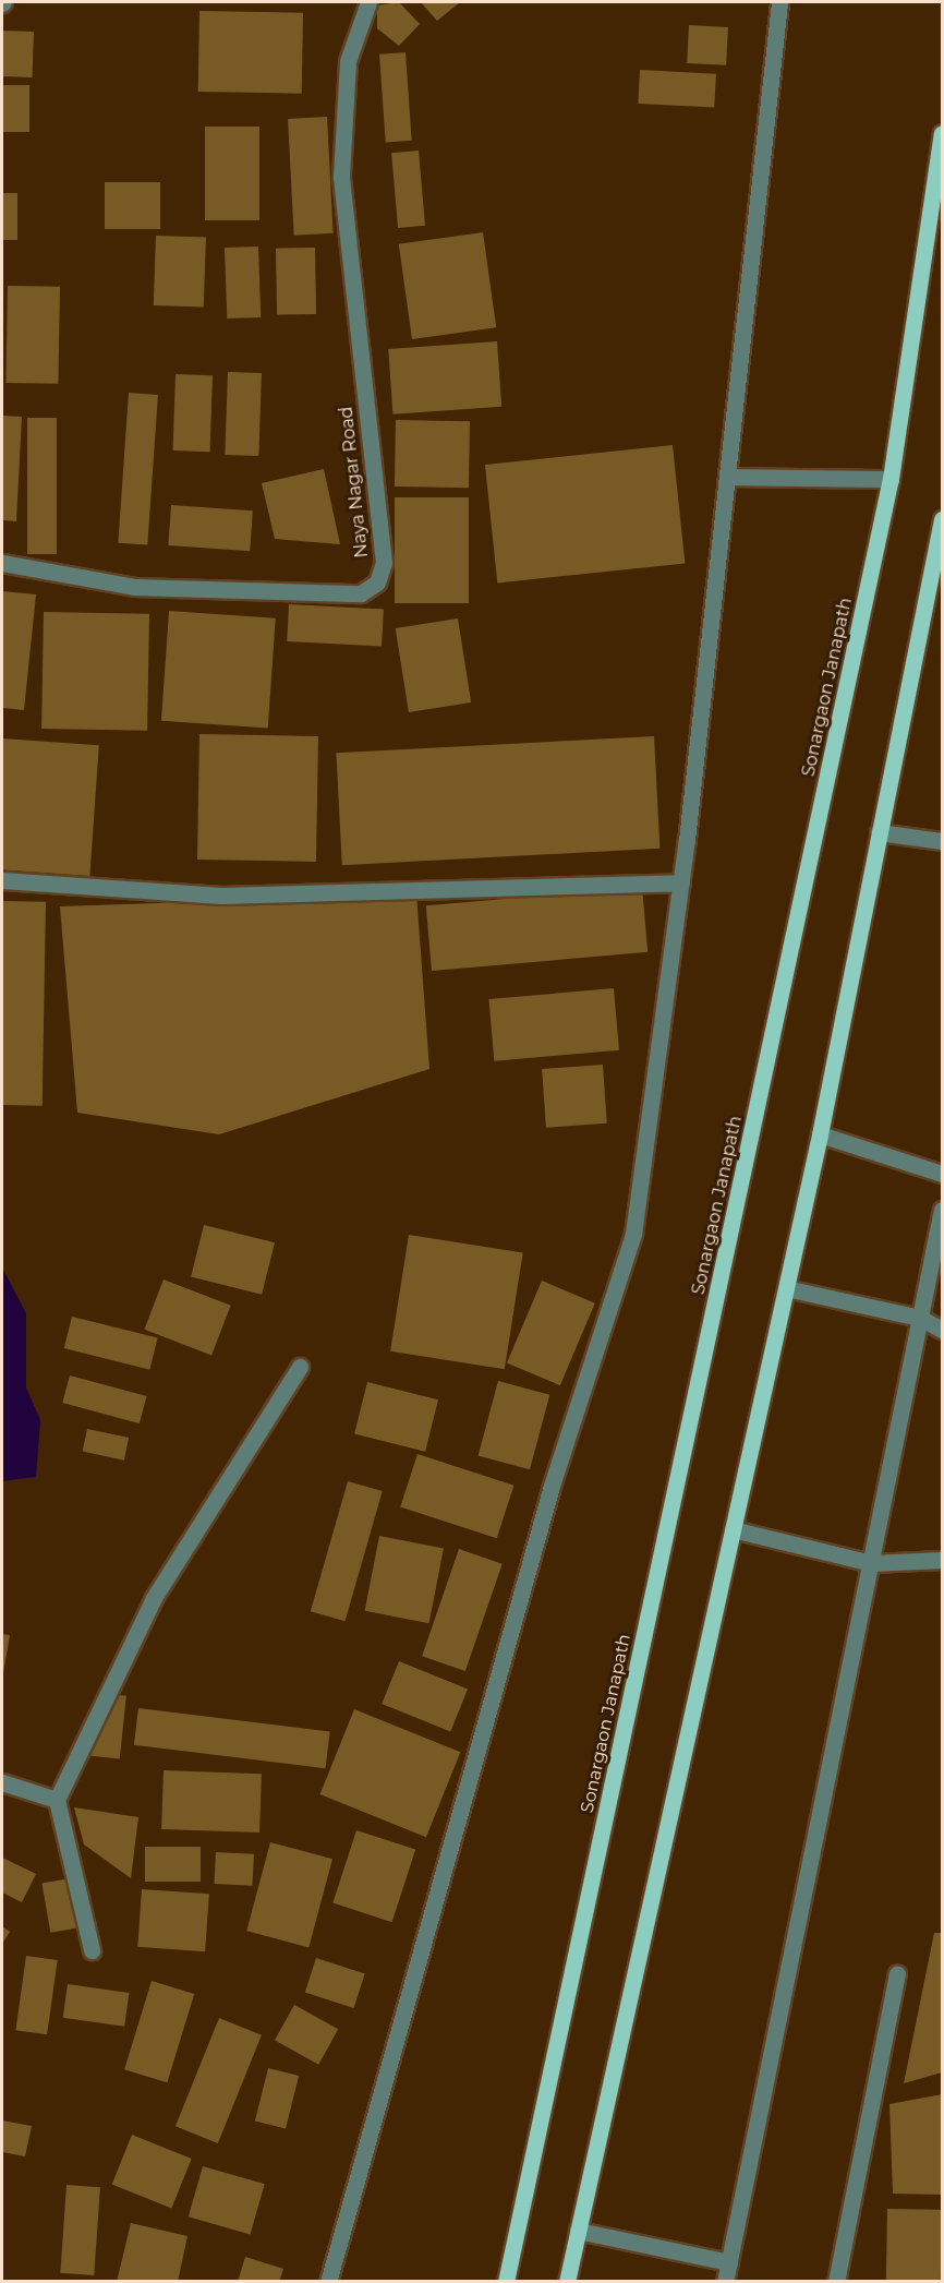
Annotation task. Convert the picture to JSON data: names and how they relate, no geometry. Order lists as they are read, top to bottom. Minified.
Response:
{"streets":{"main road":["Sonargaon Janapath"],"street":["Naya Nagar Road"]}}
